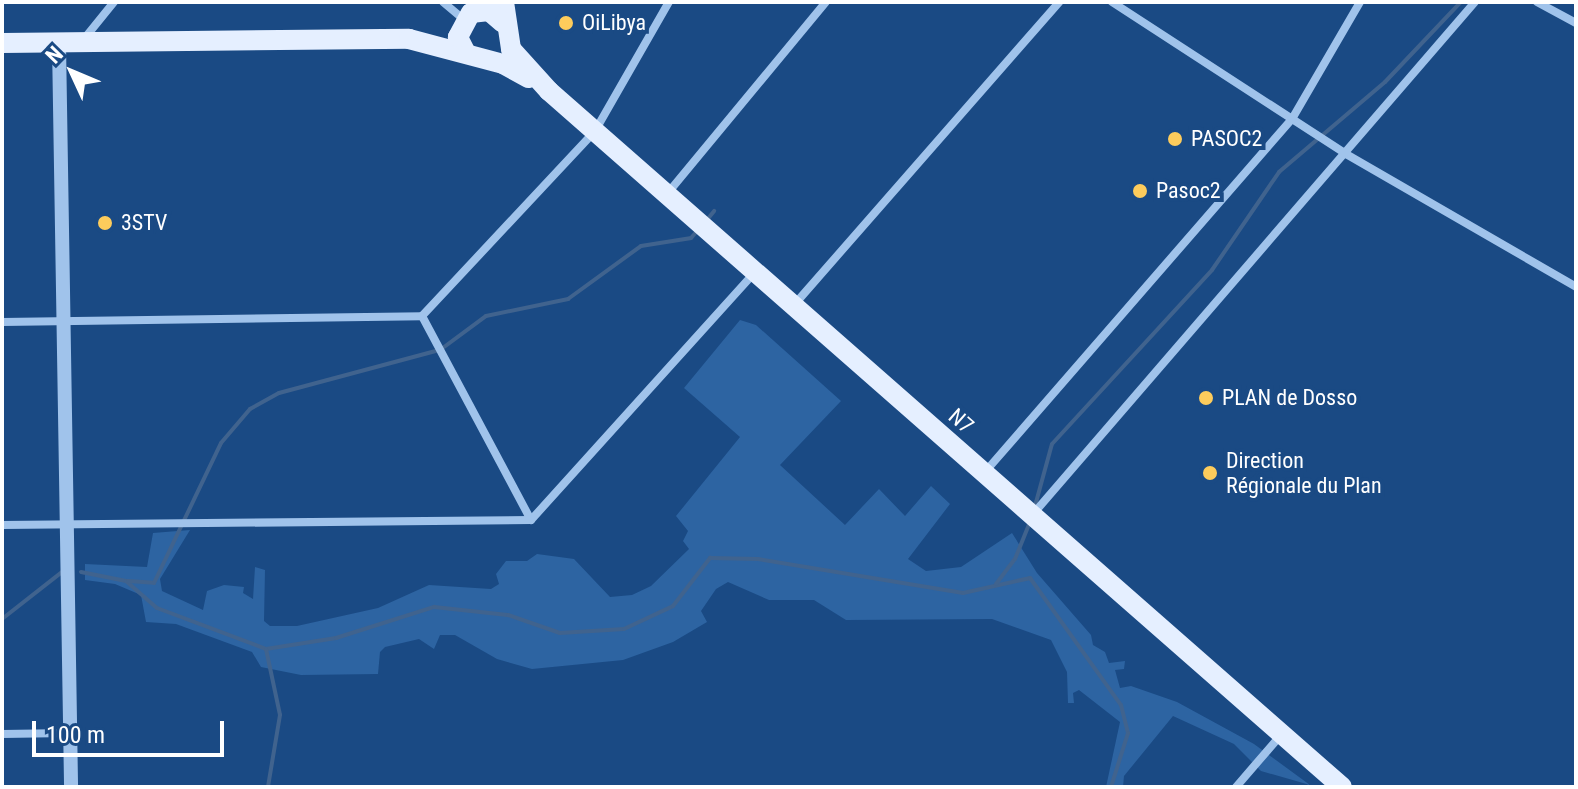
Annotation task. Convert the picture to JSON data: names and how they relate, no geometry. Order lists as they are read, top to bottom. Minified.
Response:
{"streets":{"main road":["N7"]},"places":["OiLibya","PASOC2","Pasoc2","3STV","PLAN de Dosso","Direction Régionale du Plan"],"scale_bar":"100 m","north":"top left"}
